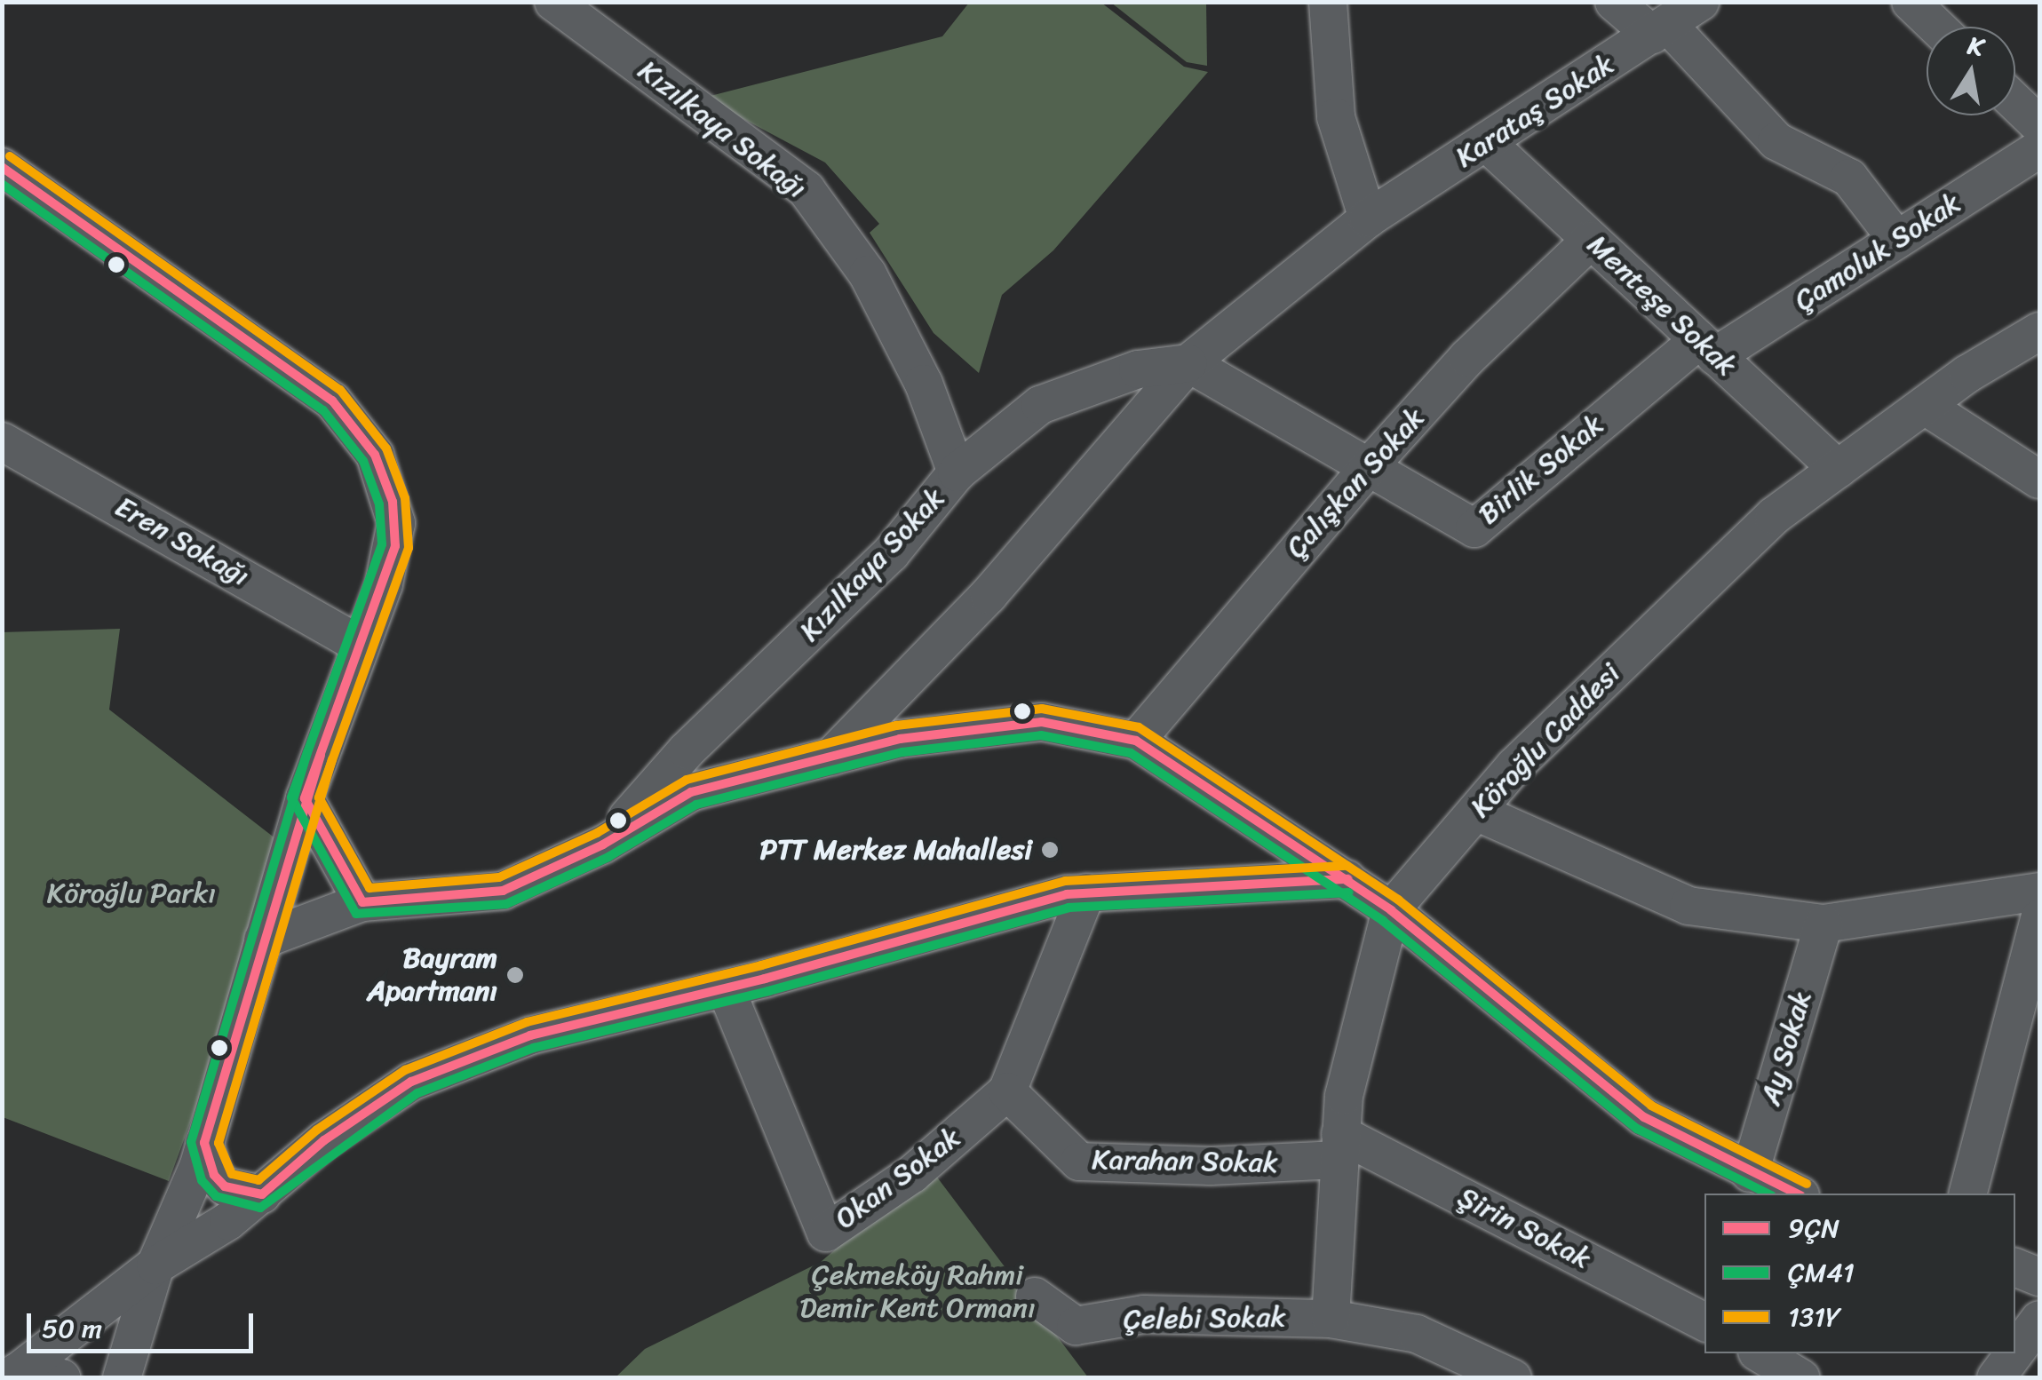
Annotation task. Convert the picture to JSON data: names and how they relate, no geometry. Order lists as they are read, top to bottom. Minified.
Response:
{"streets":{"street":["Karataş Sokak","Kızılkaya Sokağı","Çamoluk Sokak","Menteşe Sokak","Birlik Sokak","Çalışkan Sokak","Eren Sokağı","Kızılkaya Sokak","Köroğlu Caddesi","Ay Sokak","Karahan Sokak","Okan Sokak","Şirin Sokak","Çelebi Sokak"]},"crossings":[["Karataş Sokak","Menteşe Sokak"],["Kızılkaya Sokağı","Kızılkaya Sokak"],["Çamoluk Sokak","Menteşe Sokak"],["Çamoluk Sokak","Birlik Sokak"],["Menteşe Sokak","Birlik Sokak"],["Menteşe Sokak","Çalışkan Sokak"],["Menteşe Sokak","Köroğlu Caddesi"],["Birlik Sokak","Çalışkan Sokak"],["Birlik Sokak","Kızılkaya Sokak"],["Köroğlu Caddesi","Karahan Sokak"],["Köroğlu Caddesi","Şirin Sokak"],["Köroğlu Caddesi","Çelebi Sokak"],["Karahan Sokak","Okan Sokak"],["Karahan Sokak","Şirin Sokak"]],"parks":["Köroğlu Parkı","Çekmeköy Rahmi Demir Kent Ormanı"],"places":["PTT Merkez Mahallesi","Bayram Apartmanı"],"lines":["transit line 131Y","transit line 9ÇN","transit line ÇM41"],"legend":["9ÇN","ÇM41","131Y"],"scale_bar":"50 m","north":"top"}
